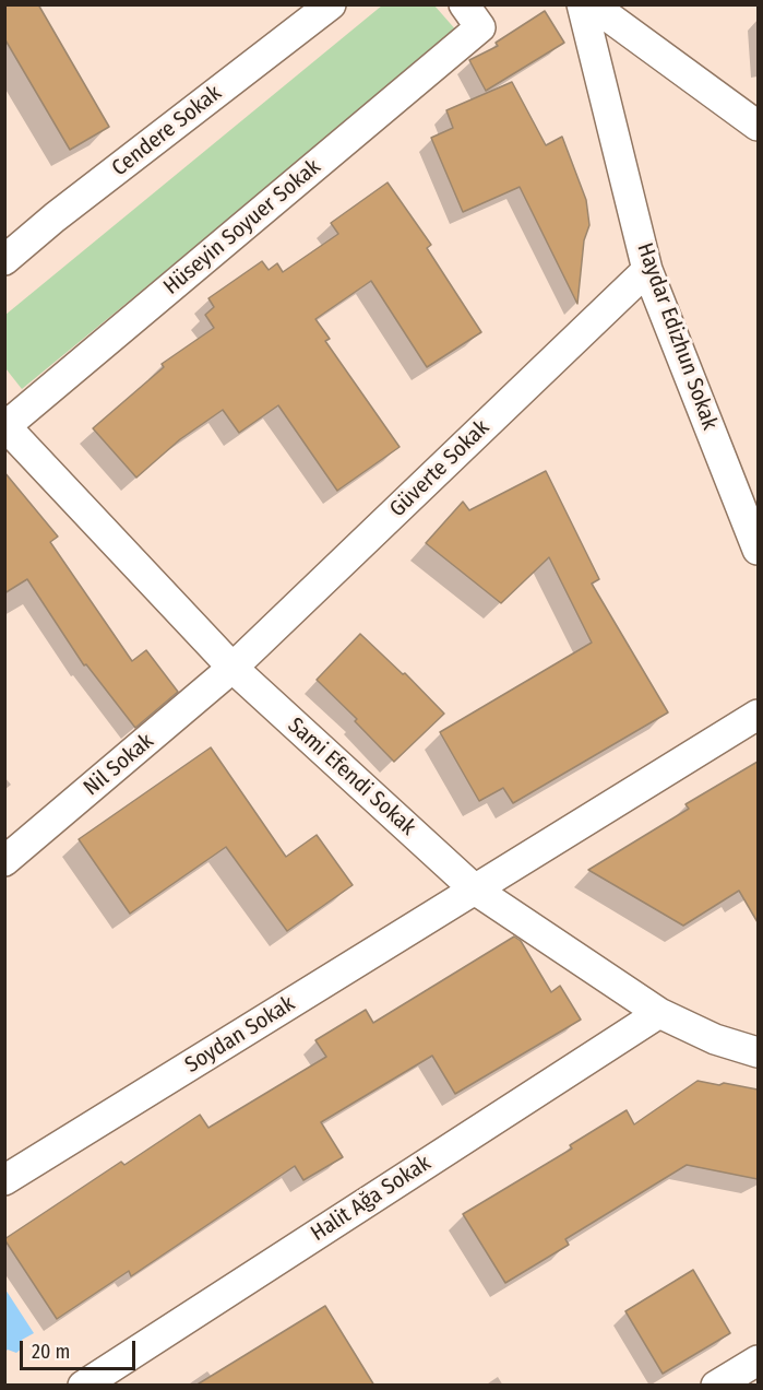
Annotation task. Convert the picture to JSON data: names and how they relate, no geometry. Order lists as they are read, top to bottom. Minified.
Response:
{"streets":{"street":["Cendere Sokak","Hüseyin Soyuer Sokak","Haydar Edizhun Sokak","Güverte Sokak","Nil Sokak","Sami Efendi Sokak","Soydan Sokak","Halit Ağa Sokak"]},"crossings":[["Hüseyin Soyuer Sokak","Sami Efendi Sokak"],["Haydar Edizhun Sokak","Güverte Sokak"],["Güverte Sokak","Nil Sokak"],["Güverte Sokak","Sami Efendi Sokak"],["Nil Sokak","Sami Efendi Sokak"],["Sami Efendi Sokak","Soydan Sokak"],["Sami Efendi Sokak","Halit Ağa Sokak"]],"scale_bar":"20 m"}
